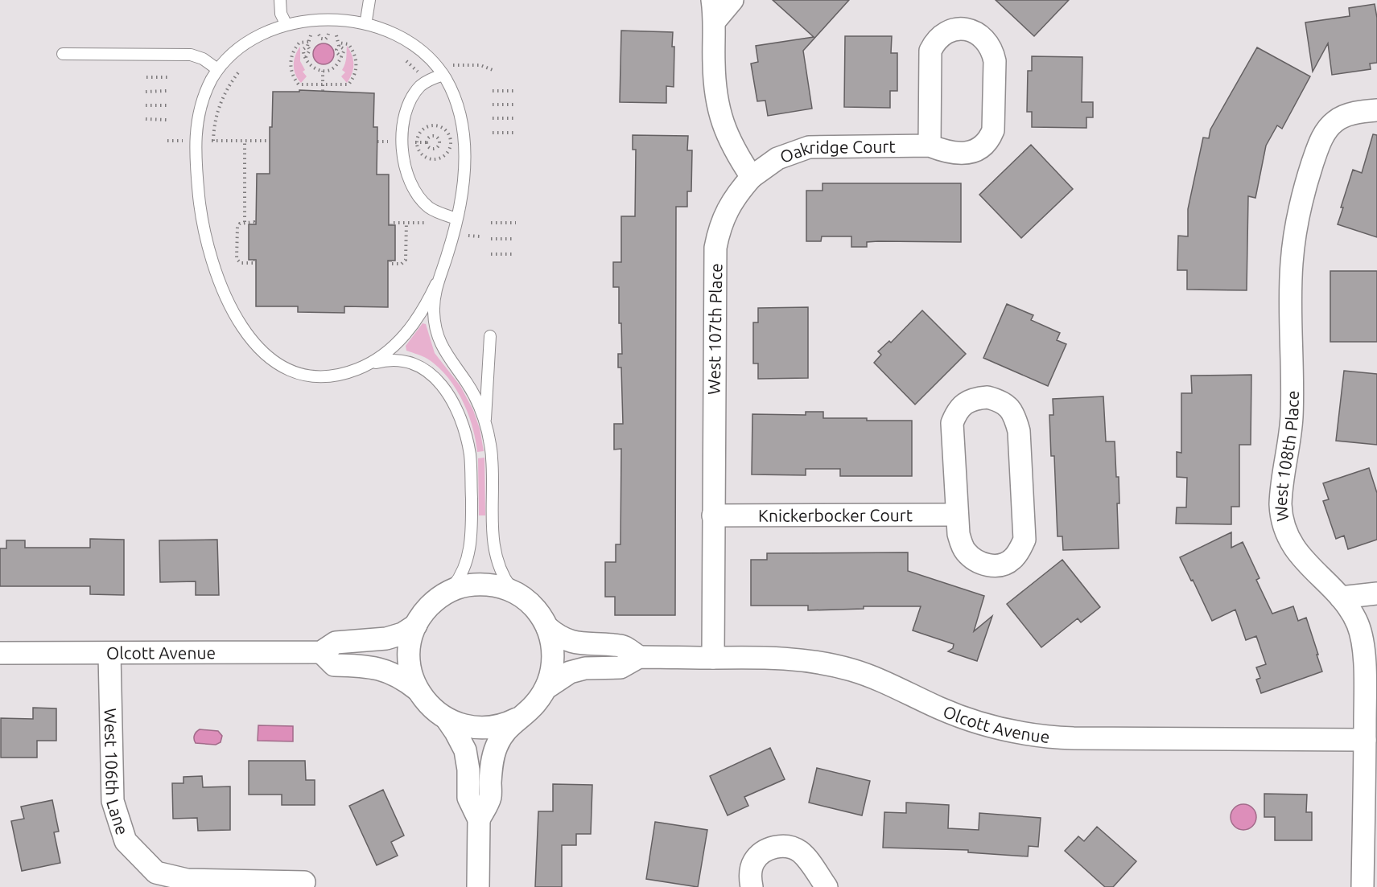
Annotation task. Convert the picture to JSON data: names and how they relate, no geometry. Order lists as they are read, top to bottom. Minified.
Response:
{"streets":{"street":["Oakridge Court","West 107th Place","West 108th Place","Knickerbocker Court","Olcott Avenue","West 106th Lane"]},"crossings":[["Oakridge Court","West 107th Place"],["West 107th Place","Knickerbocker Court"],["West 107th Place","Olcott Avenue"],["West 108th Place","Olcott Avenue"],["Olcott Avenue","West 106th Lane"]]}
